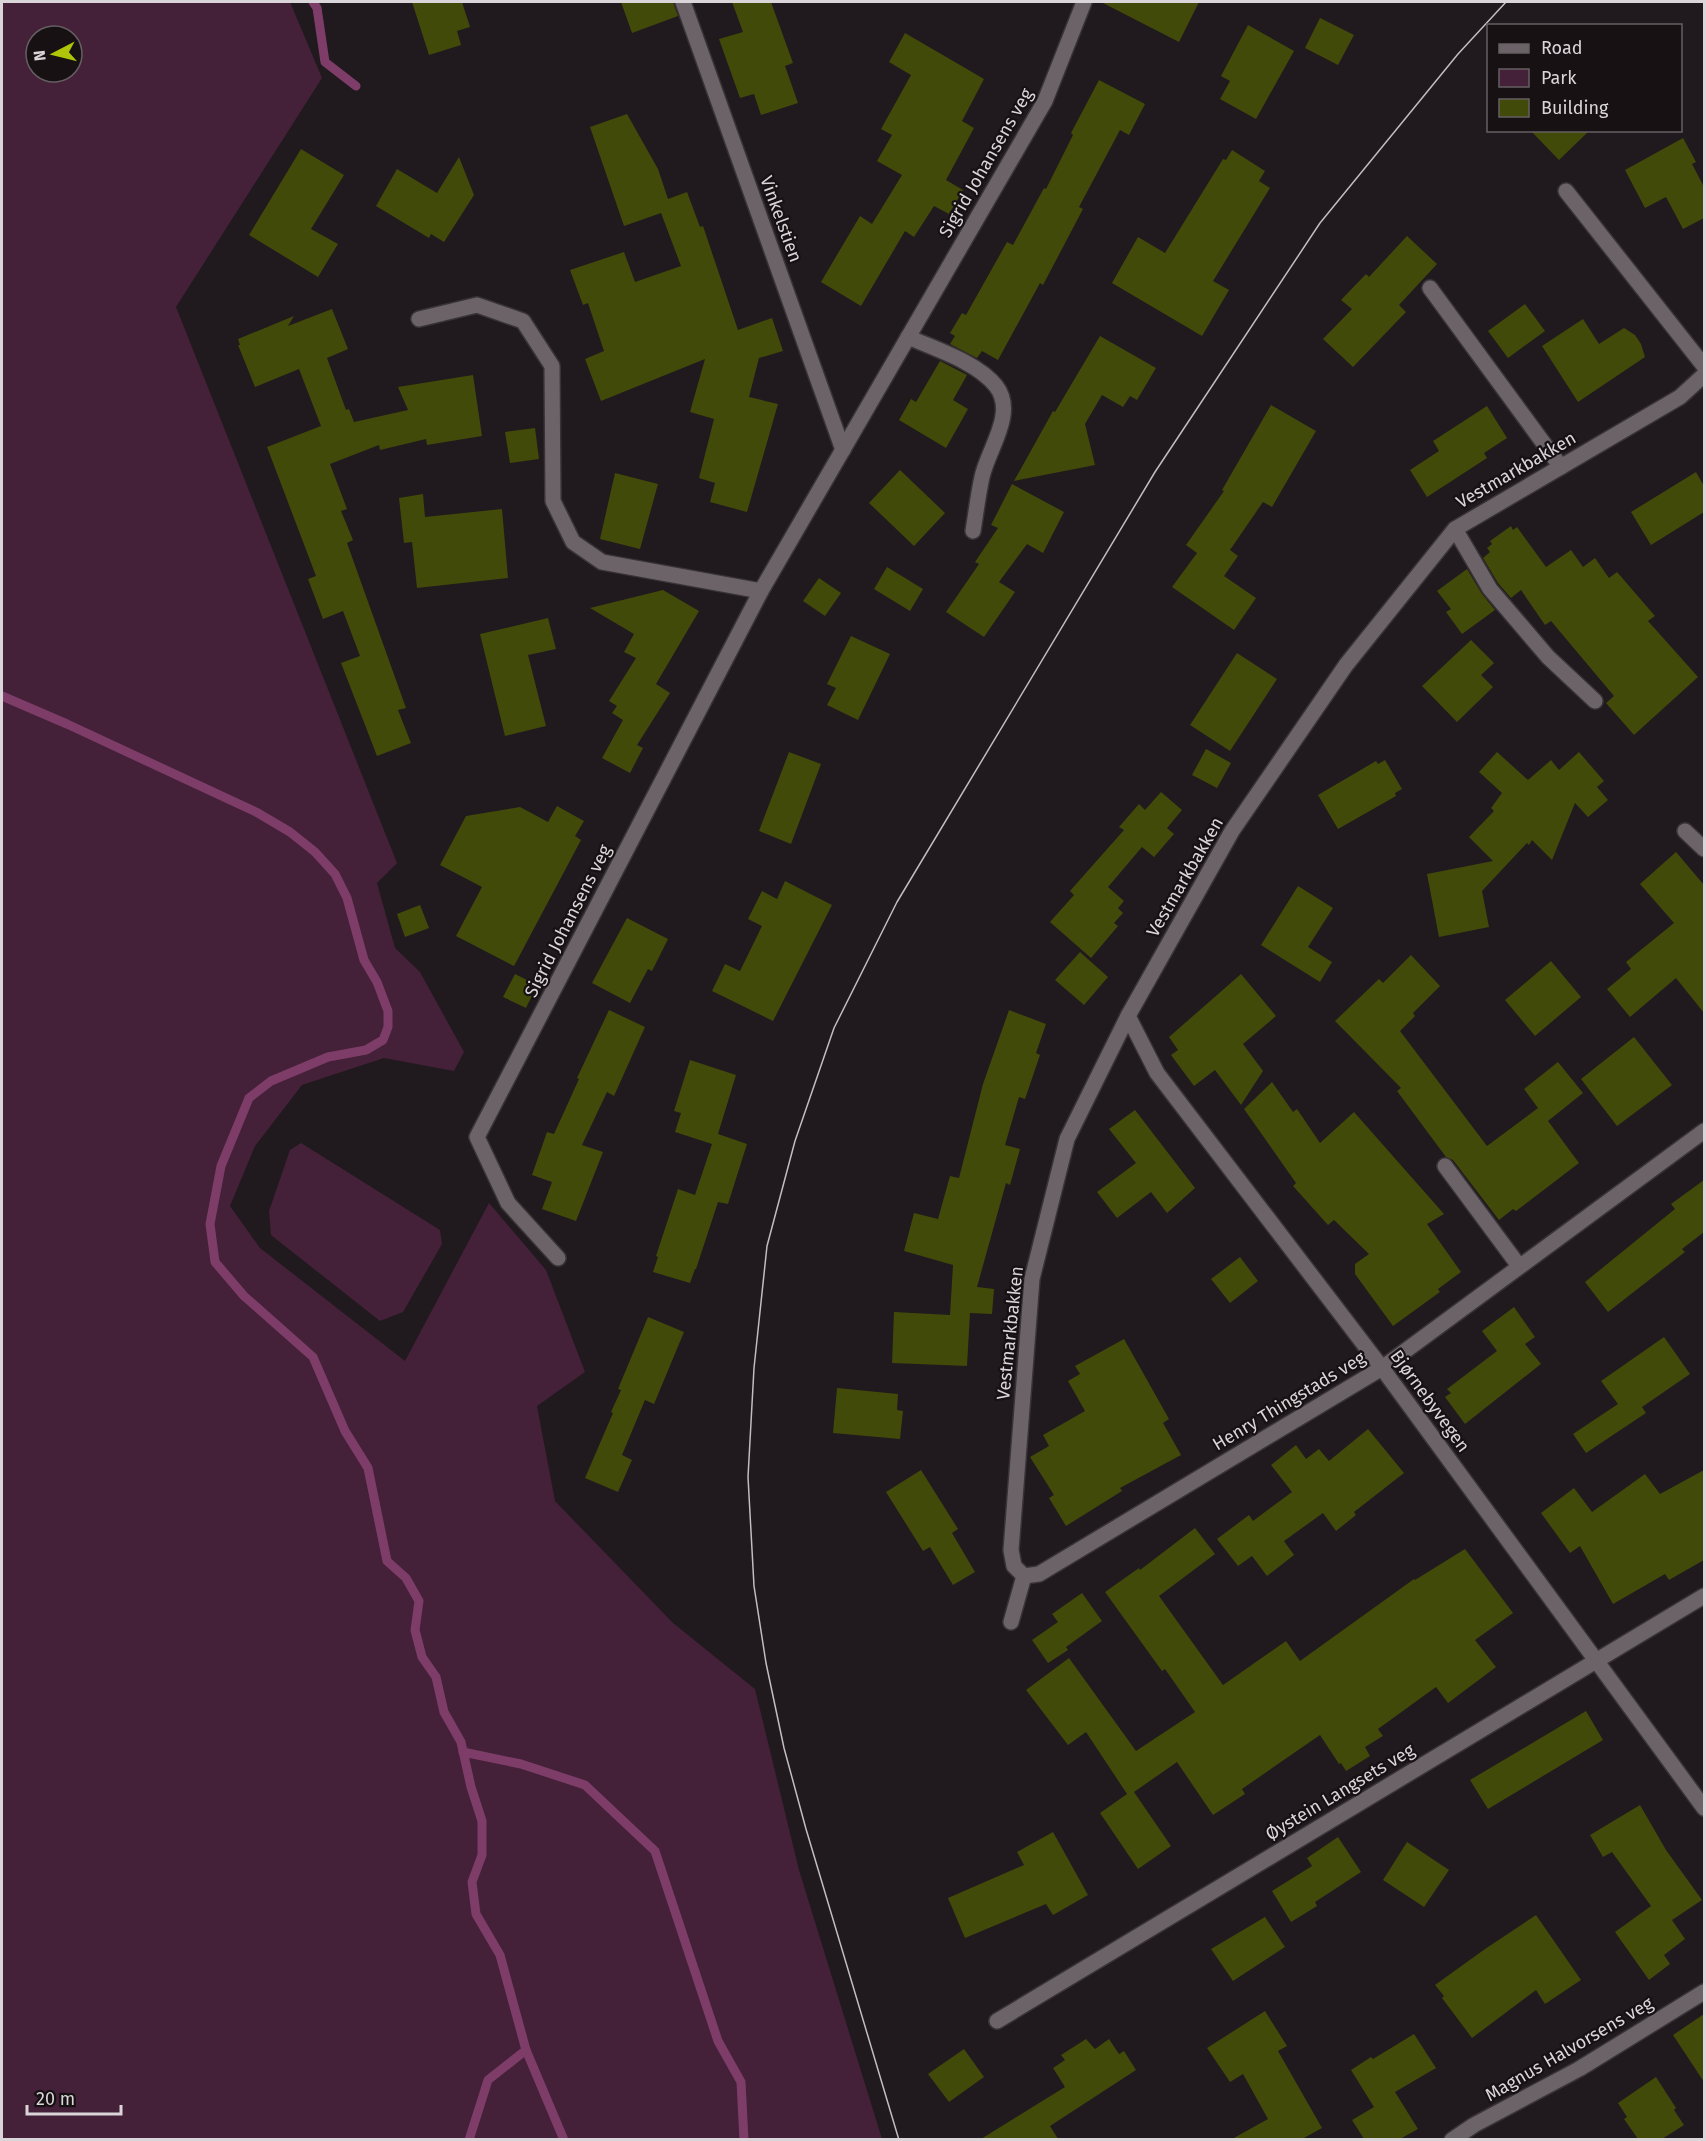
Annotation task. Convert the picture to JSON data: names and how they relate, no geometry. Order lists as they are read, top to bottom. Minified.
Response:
{"streets":{"street":["Sigrid Johansens veg","Vinkelstien","Vestmarkbakken","Henry Thingstads veg","Bjørnebyvegen","Øystein Langsets veg","Magnus Halvorsens veg"]},"crossings":[["Sigrid Johansens veg","Vinkelstien"],["Vestmarkbakken","Henry Thingstads veg"],["Vestmarkbakken","Bjørnebyvegen"],["Henry Thingstads veg","Bjørnebyvegen"],["Bjørnebyvegen","Øystein Langsets veg"]],"legend":["Road","Park","Building"],"scale_bar":"20 m","north":"left"}
